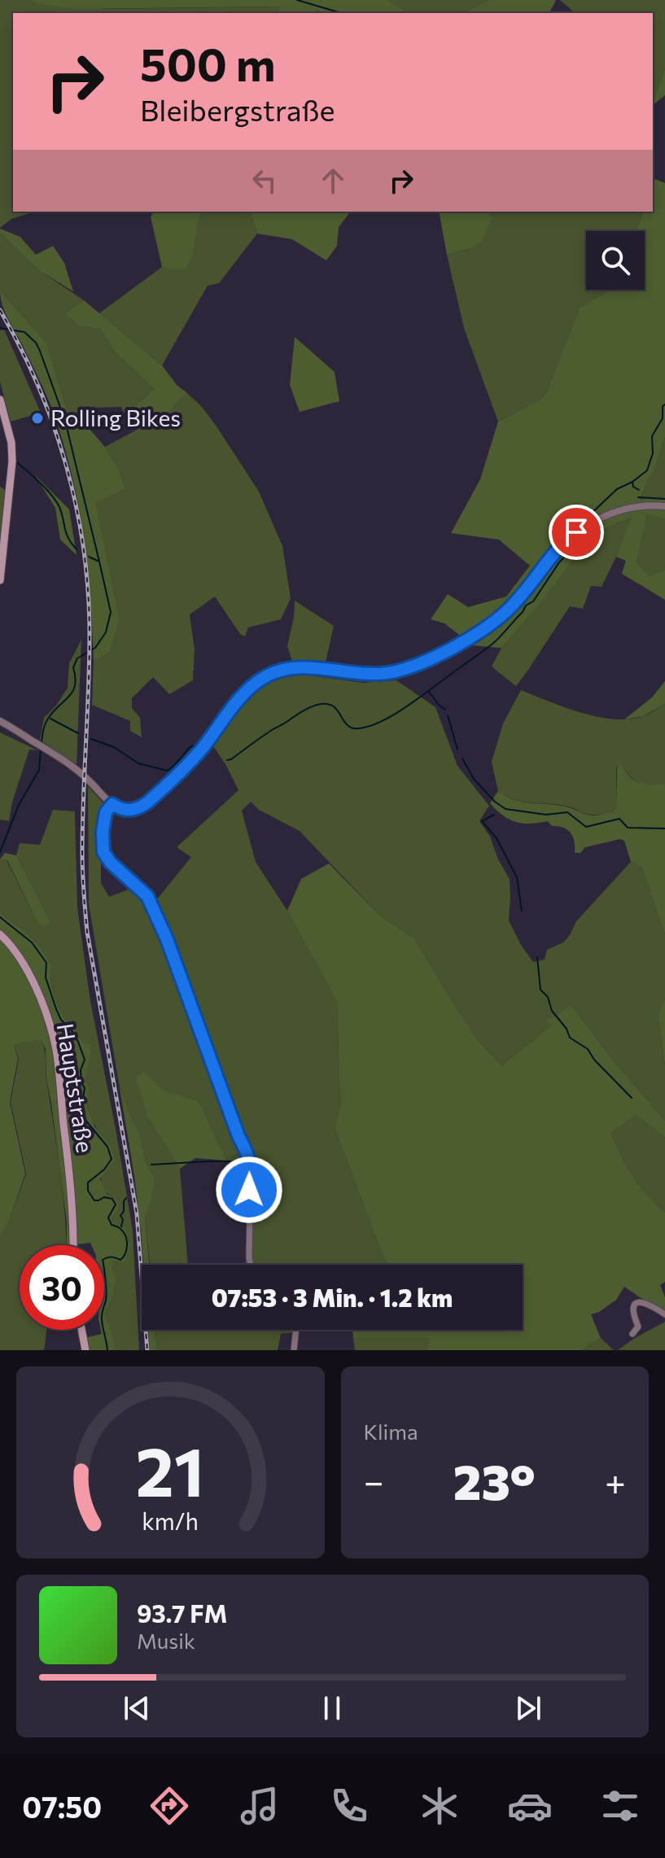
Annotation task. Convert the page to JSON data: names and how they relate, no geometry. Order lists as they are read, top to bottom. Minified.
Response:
{"streets":{"main road":["Hauptstraße"]},"places":["Rolling Bikes"],"page":{"turn":["500 m","Bleibergstraße"],"limit":"30","trip":"07:53 · 3 Min. · 1.2 km","tile":"Klima","heat":["−","23°","+"],"song":["93.7 FM","Musik"],"tabs":"07:50","gauge":["21","km/h"]}}
